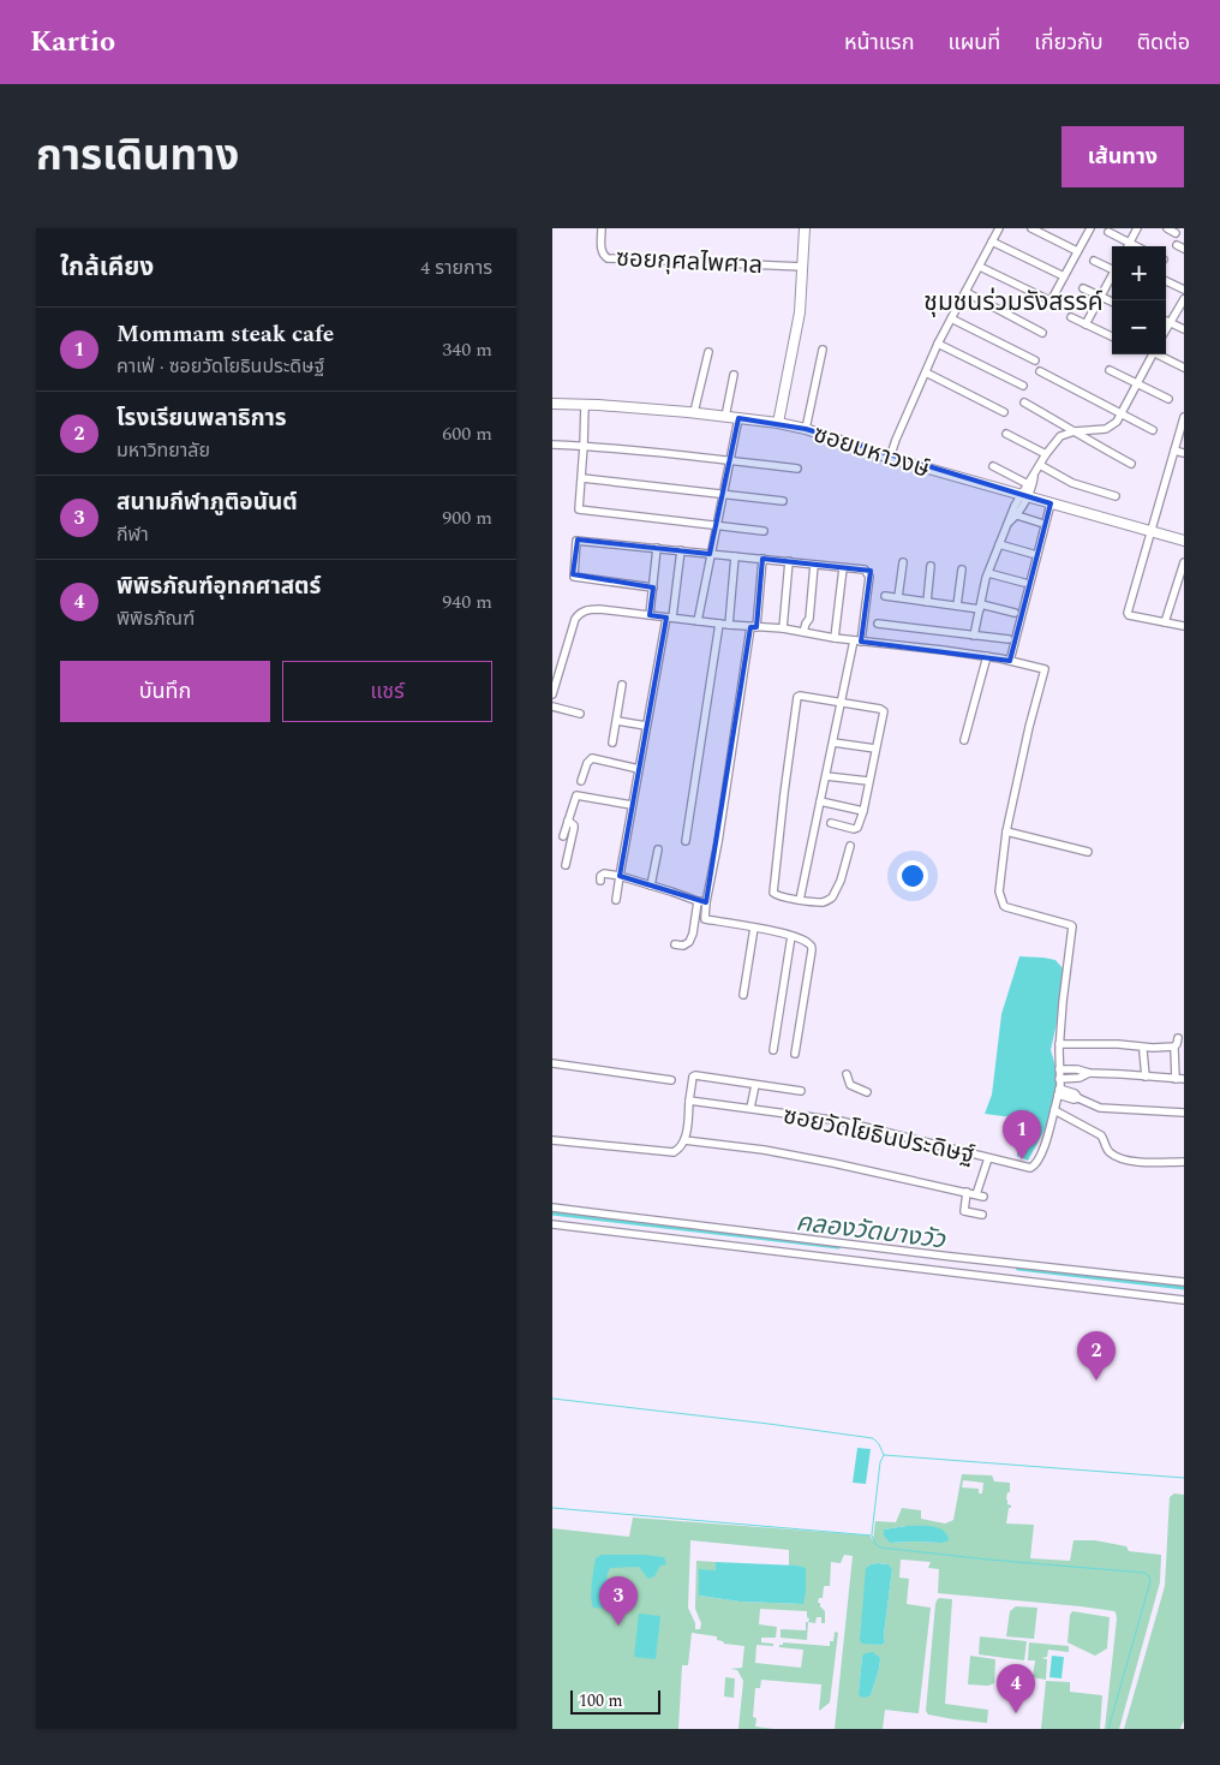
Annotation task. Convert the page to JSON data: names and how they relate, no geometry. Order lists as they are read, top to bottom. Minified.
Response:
{"streets":{"street":["ซอยกุศลไพศาล","ซอยมหาวงษ์","ซอยวัดโยธินประดิษฐ์"]},"districts":["ชุมชนร่วมรังสรรค์"],"water":["คลองวัดบางวัว"],"scale_bar":"100 m","page":{"header":"Kartio","nav":["หน้าแรก","แผนที่","เกี่ยวกับ","ติดต่อ"],"title":"การเดินทาง","buttons":["เส้นทาง",["บันทึก","แชร์"]],"heading":["ใกล้เคียง","4 รายการ"],"map_buttons":["+","−"],"list":[{"mark":"1","name":"Mommam steak cafe","note":"คาเฟ่ · ซอยวัดโยธินประดิษฐ์","value":"340 m"},{"mark":"2","name":"โรงเรียนพลาธิการ","note":"มหาวิทยาลัย","value":"600 m"},{"mark":"3","name":"สนามกีฬาภูติอนันต์","note":"กีฬา","value":"900 m"},{"mark":"4","name":"พิพิธภัณฑ์อุทกศาสตร์","note":"พิพิธภัณฑ์","value":"940 m"}],"pins":["1","2","3","4"],"scale":"100 m"}}
